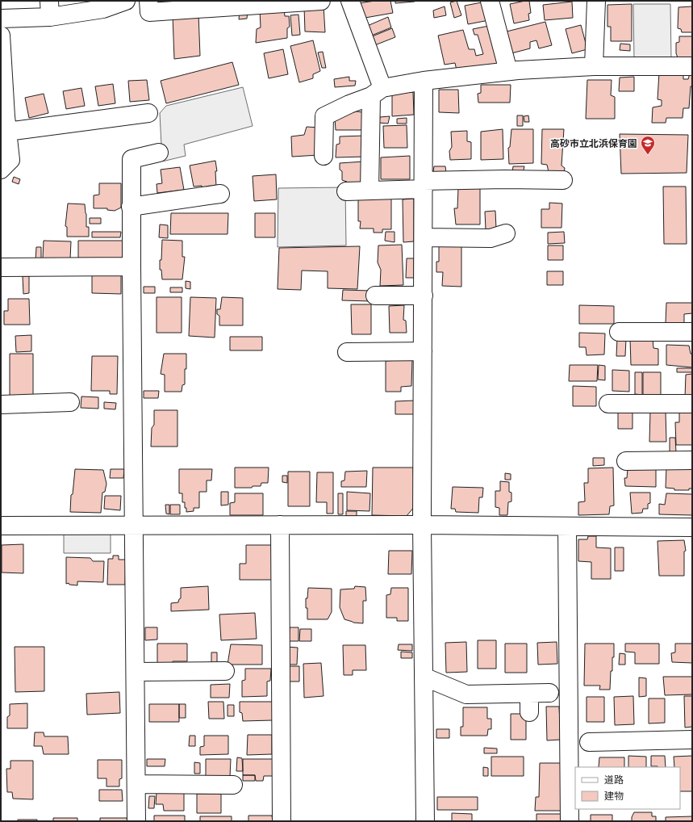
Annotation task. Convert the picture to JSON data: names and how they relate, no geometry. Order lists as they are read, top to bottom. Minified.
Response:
{"places":{"school or university":["高砂市立北浜保育園"]},"legend":["道路","建物"]}
